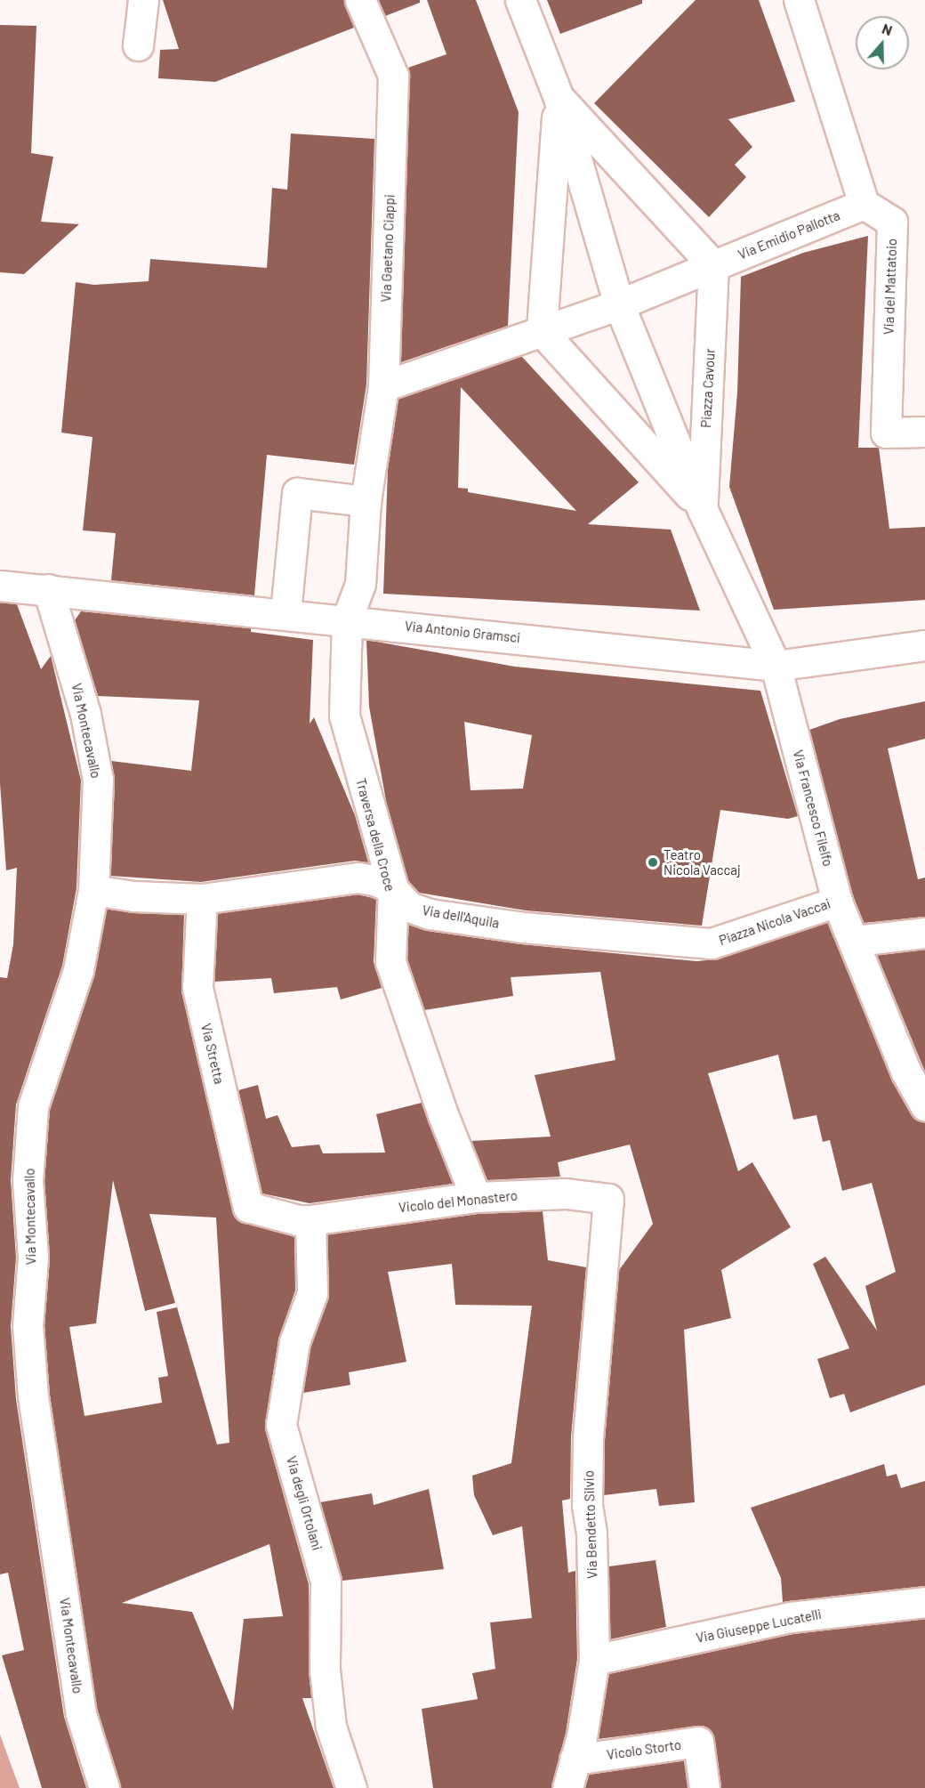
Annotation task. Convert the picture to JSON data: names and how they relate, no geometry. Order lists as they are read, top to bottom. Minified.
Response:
{"streets":{"street":["Via Emidio Pallotta","Via Gaetano Ciappi","Via del Mattatoio","Piazza Cavour","Via Antonio Gramsci","Via Montecavallo","Via Francesco Filelfo","Traversa della Croce","Via dell'Aquila","Piazza Nicola Vaccai","Via Stretta","Vicolo del Monastero","Via degli Ortolani","Via Bendetto Silvio","Via Giuseppe Lucatelli","Vicolo Storto"]},"crossings":[["Via Emidio Pallotta","Via del Mattatoio"],["Via Emidio Pallotta","Piazza Cavour"],["Via Gaetano Ciappi","Traversa della Croce"],["Piazza Cavour","Via Francesco Filelfo"],["Via Antonio Gramsci","Via Montecavallo"],["Via Antonio Gramsci","Via Francesco Filelfo"],["Via Antonio Gramsci","Traversa della Croce"],["Via Montecavallo","Via dell'Aquila"],["Via Francesco Filelfo","Piazza Nicola Vaccai"],["Traversa della Croce","Via dell'Aquila"],["Traversa della Croce","Vicolo del Monastero"],["Via dell'Aquila","Piazza Nicola Vaccai"],["Via dell'Aquila","Via Stretta"],["Via Stretta","Vicolo del Monastero"],["Vicolo del Monastero","Via degli Ortolani"],["Vicolo del Monastero","Via Bendetto Silvio"],["Via Bendetto Silvio","Via Giuseppe Lucatelli"],["Via Bendetto Silvio","Vicolo Storto"]],"places":["Teatro Nicola Vaccaj"],"north":"top"}
